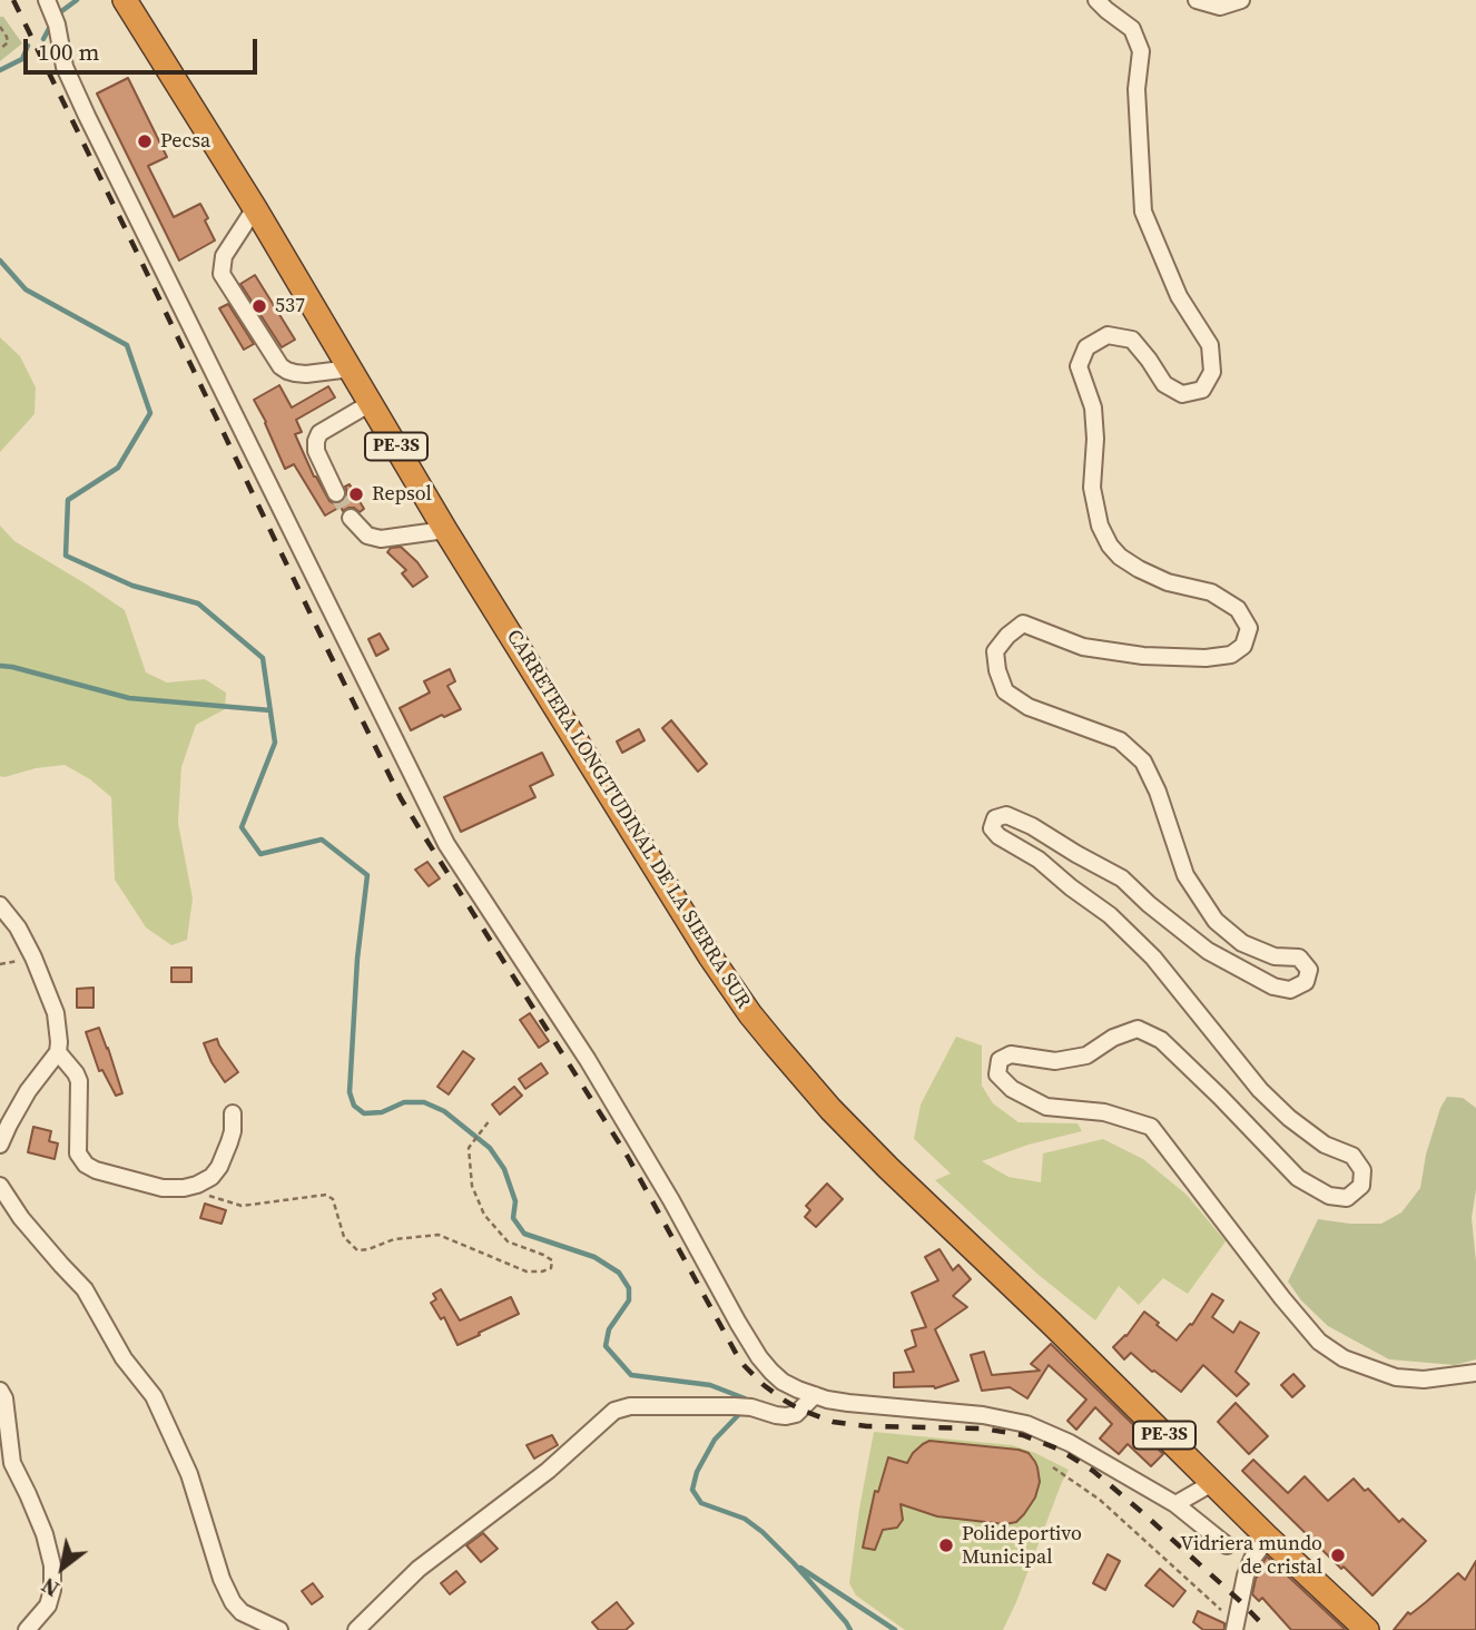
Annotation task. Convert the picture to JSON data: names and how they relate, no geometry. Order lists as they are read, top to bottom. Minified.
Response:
{"streets":{"highway":["PE-3S","CARRETERA LONGITUDINAL DE LA SIERRA SUR"]},"places":["Pecsa","537","Repsol","Polideportivo Municipal","Vidriera mundo de cristal"],"scale_bar":"100 m","north":"bottom left"}
